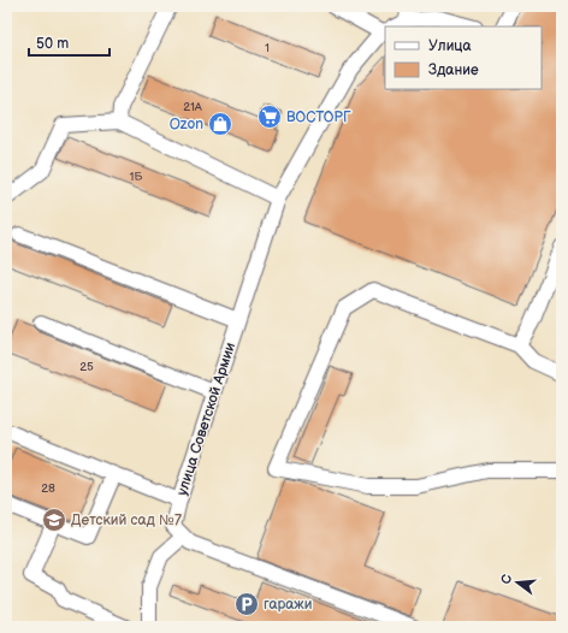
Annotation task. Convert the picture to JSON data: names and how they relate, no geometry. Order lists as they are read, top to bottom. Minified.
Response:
{"streets":{"street":["улица Советской Армии"]},"places":{"supermarket":["ВОСТОРГ"],"shop":["Ozon"],"school or university":["Детский сад №7"],"parking":["гаражи"]},"house_numbers":["1","21А","1Б","25","28"],"legend":["Улица","Здание"],"scale_bar":"50 m","north":"left"}
